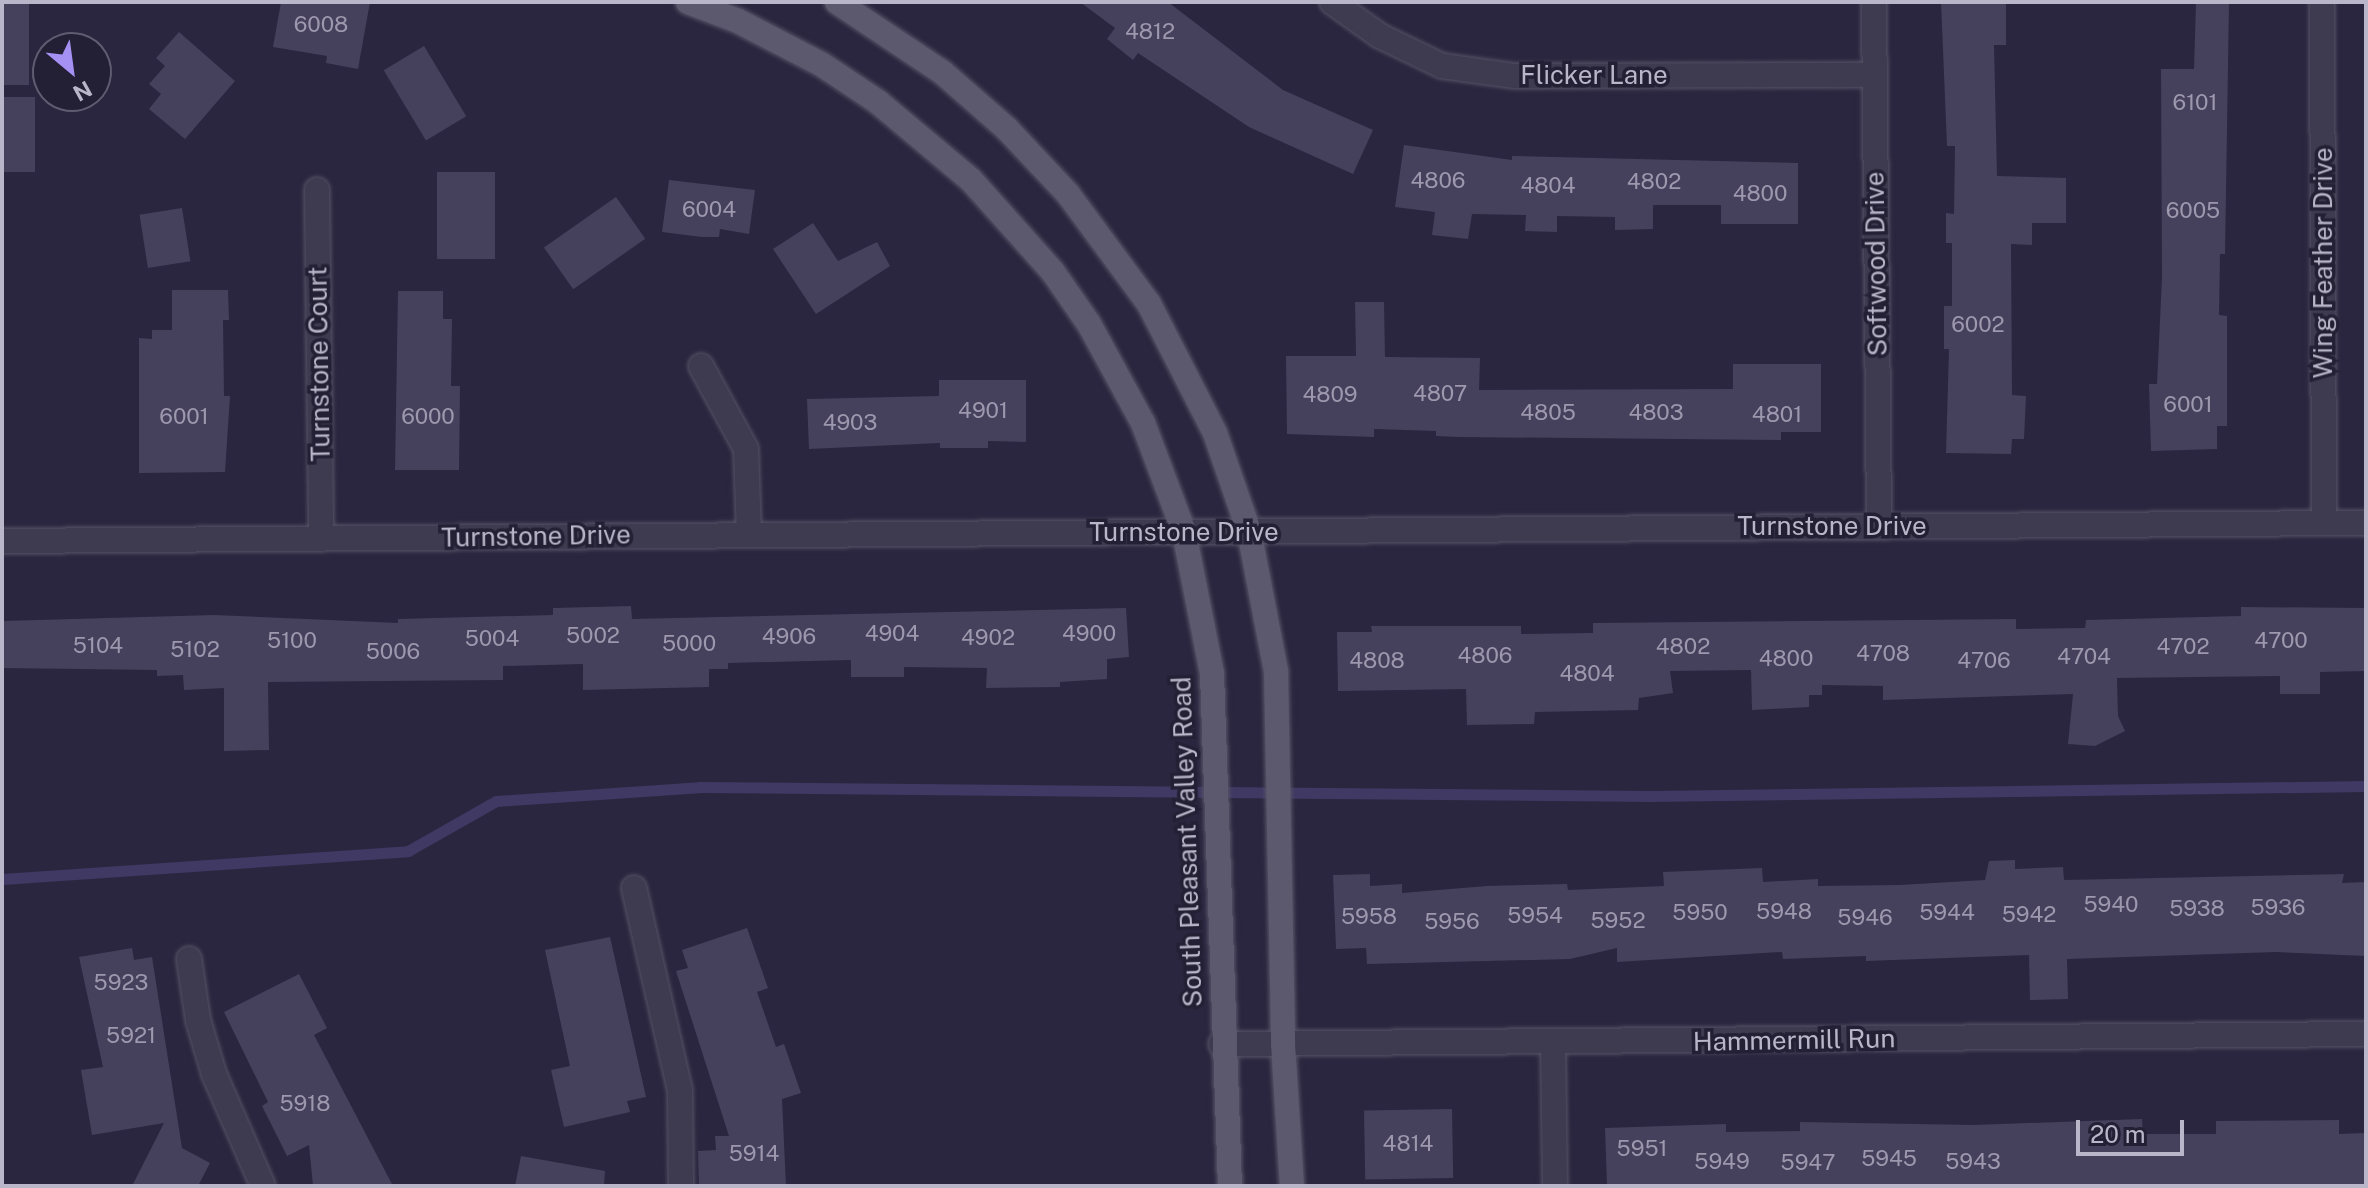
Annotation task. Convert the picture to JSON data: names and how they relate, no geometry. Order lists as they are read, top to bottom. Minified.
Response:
{"streets":{"main road":["South Pleasant Valley Road"],"street":["Flicker Lane","Wing Feather Drive","Softwood Drive","Turnstone Court","Turnstone Drive","Hammermill Run"]},"crossings":[["Flicker Lane","Softwood Drive"],["Wing Feather Drive","Turnstone Drive"],["Softwood Drive","Turnstone Drive"],["Turnstone Court","Turnstone Drive"],["Turnstone Drive","South Pleasant Valley Road"],["South Pleasant Valley Road","Hammermill Run"]],"house_numbers":["6008","4812","6101","4806","4802","4804","4800","6004","6005","6002","4807","4809","6001","4901","4805","4803","4801","6001","6000","4903","4904","4900","5002","4906","4902","5004","5100","4700","5000","5104","4802","4702","5102","5006","4708","4806","4704","4800","4808","4706","4804","5940","5936","5938","5948","5950","5944","5942","5954","5958","5946","5952","5956","5923","5921","5918","4814","5951","5914","5945","5949","5943","5947"],"scale_bar":"20 m","north":"bottom right"}
